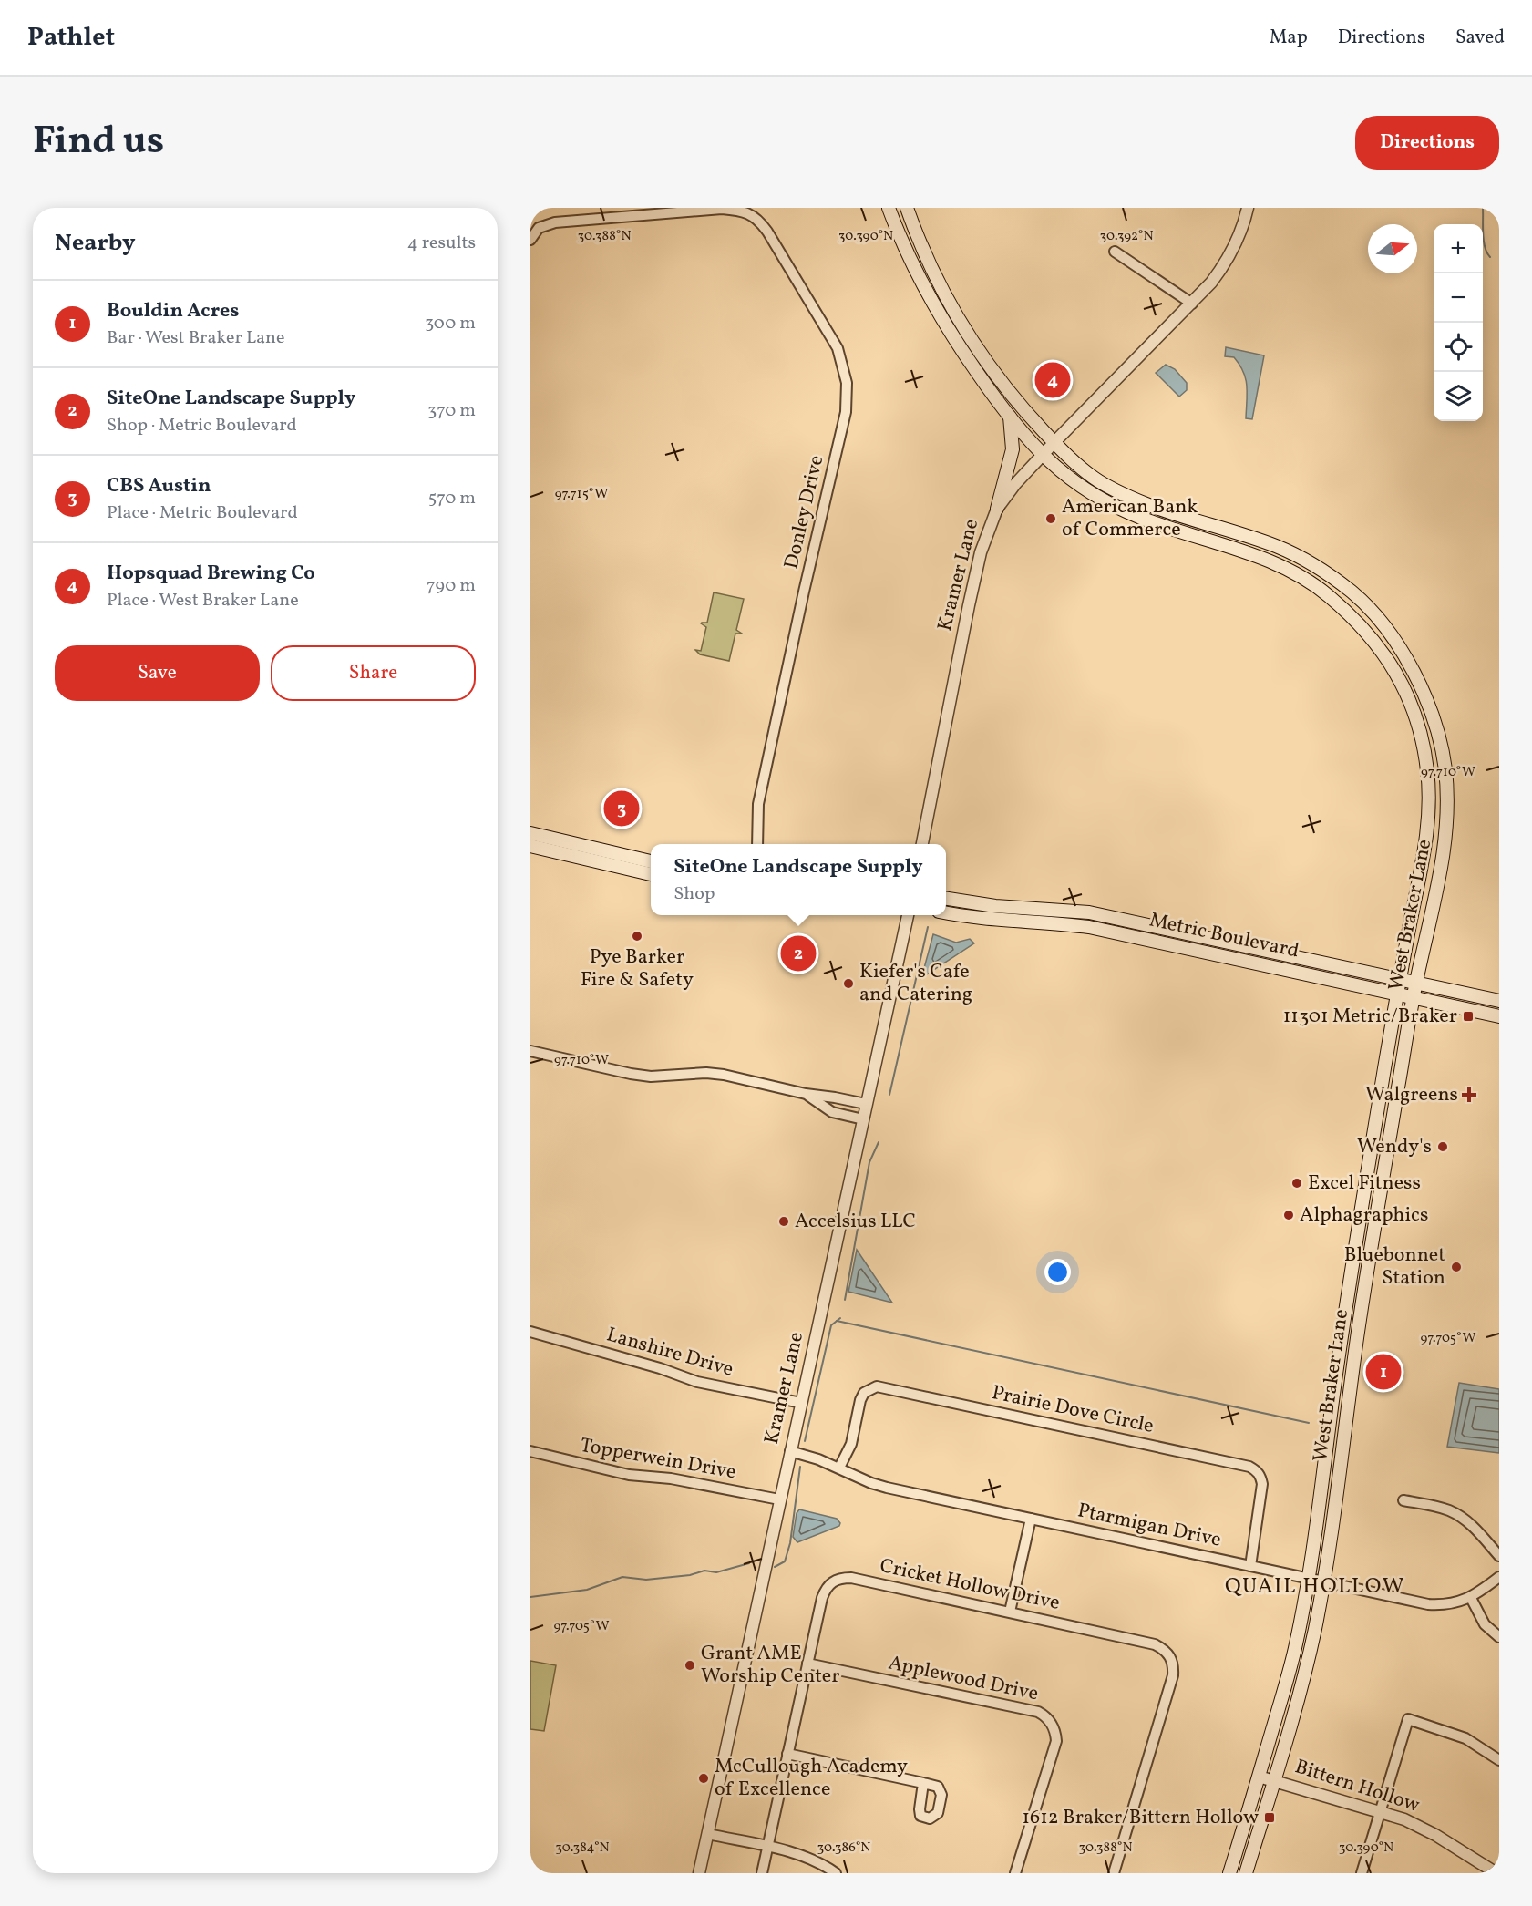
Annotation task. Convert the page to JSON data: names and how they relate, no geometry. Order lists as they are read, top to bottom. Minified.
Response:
{"streets":{"main road":["West Braker Lane","Metric Boulevard"],"street":["Donley Drive","Kramer Lane","Lanshire Drive","Prairie Dove Circle","Topperwein Drive","Ptarmigan Drive","Cricket Hollow Drive","Applewood Drive","Bittern Hollow"]},"crossings":[["Kramer Lane","West Braker Lane"],["Kramer Lane","Lanshire Drive"],["Kramer Lane","Topperwein Drive"],["Kramer Lane","Ptarmigan Drive"],["West Braker Lane","Metric Boulevard"],["West Braker Lane","Ptarmigan Drive"],["West Braker Lane","Bittern Hollow"],["Prairie Dove Circle","Ptarmigan Drive"],["Cricket Hollow Drive","Applewood Drive"]],"districts":["QUAIL HOLLOW"],"places":{"other":["American Bank of Commerce","Pye Barker Fire & Safety","Kiefer's Cafe and Catering","Wendy's","Excel Fitness","Alphagraphics","Accelsius LLC","Bluebonnet Station","Grant AME Worship Center","McCullough Academy of Excellence"],"transit":["11301 Metric/Braker","1612 Braker/Bittern Hollow"],"health":["Walgreens"]},"north":"right","page":{"header":"Pathlet","nav":["Map","Directions","Saved"],"title":"Find us","buttons":["Directions",["Save","Share"]],"heading":["Nearby","4 results"],"map_buttons":["+","−"],"list":[{"mark":"1","name":"Bouldin Acres","note":"Bar · West Braker Lane","value":"300 m"},{"mark":"2","name":"SiteOne Landscape Supply","note":"Shop · Metric Boulevard","value":"370 m"},{"mark":"3","name":"CBS Austin","note":"Place · Metric Boulevard","value":"570 m"},{"mark":"4","name":"Hopsquad Brewing Co","note":"Place · West Braker Lane","value":"790 m"}],"pins":["4","3","2","1"],"popup":["SiteOne Landscape Supply","Shop"]},"coordinates":["30.388°N","30.390°N","30.392°N","97.715°W","97.710°W","97.705°W","30.384°N","30.386°N"]}
